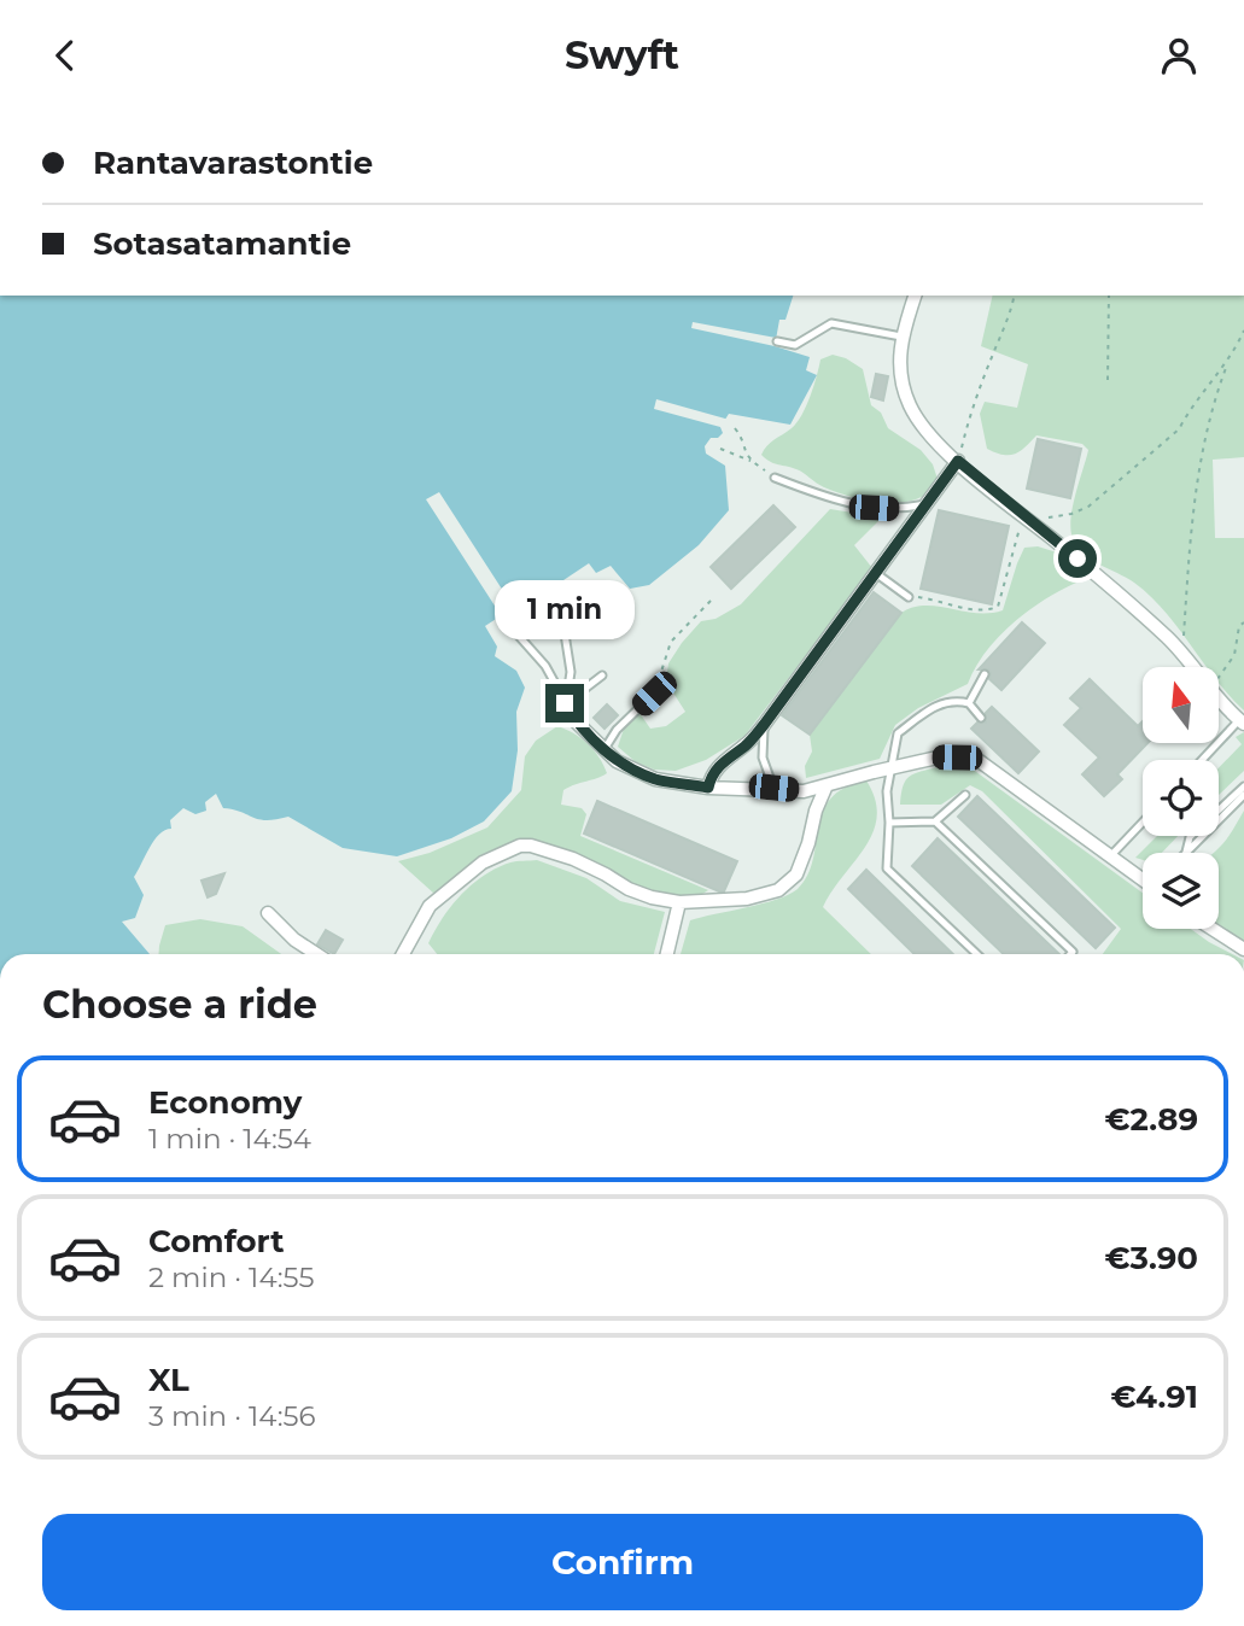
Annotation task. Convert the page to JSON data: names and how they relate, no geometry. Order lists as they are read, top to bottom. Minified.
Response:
{"north":"top","page":{"header":"Swyft","banner":["Rantavarastontie","Sotasatamantie"],"bubble":"1 min","heading":"Choose a ride","list":[{"name":"Economy","note":"1 min · 14:54","value":"€2.89"},{"name":"Comfort","note":"2 min · 14:55","value":"€3.90"},{"name":"XL","note":"3 min · 14:56","value":"€4.91"}],"buttons":"Confirm"}}
